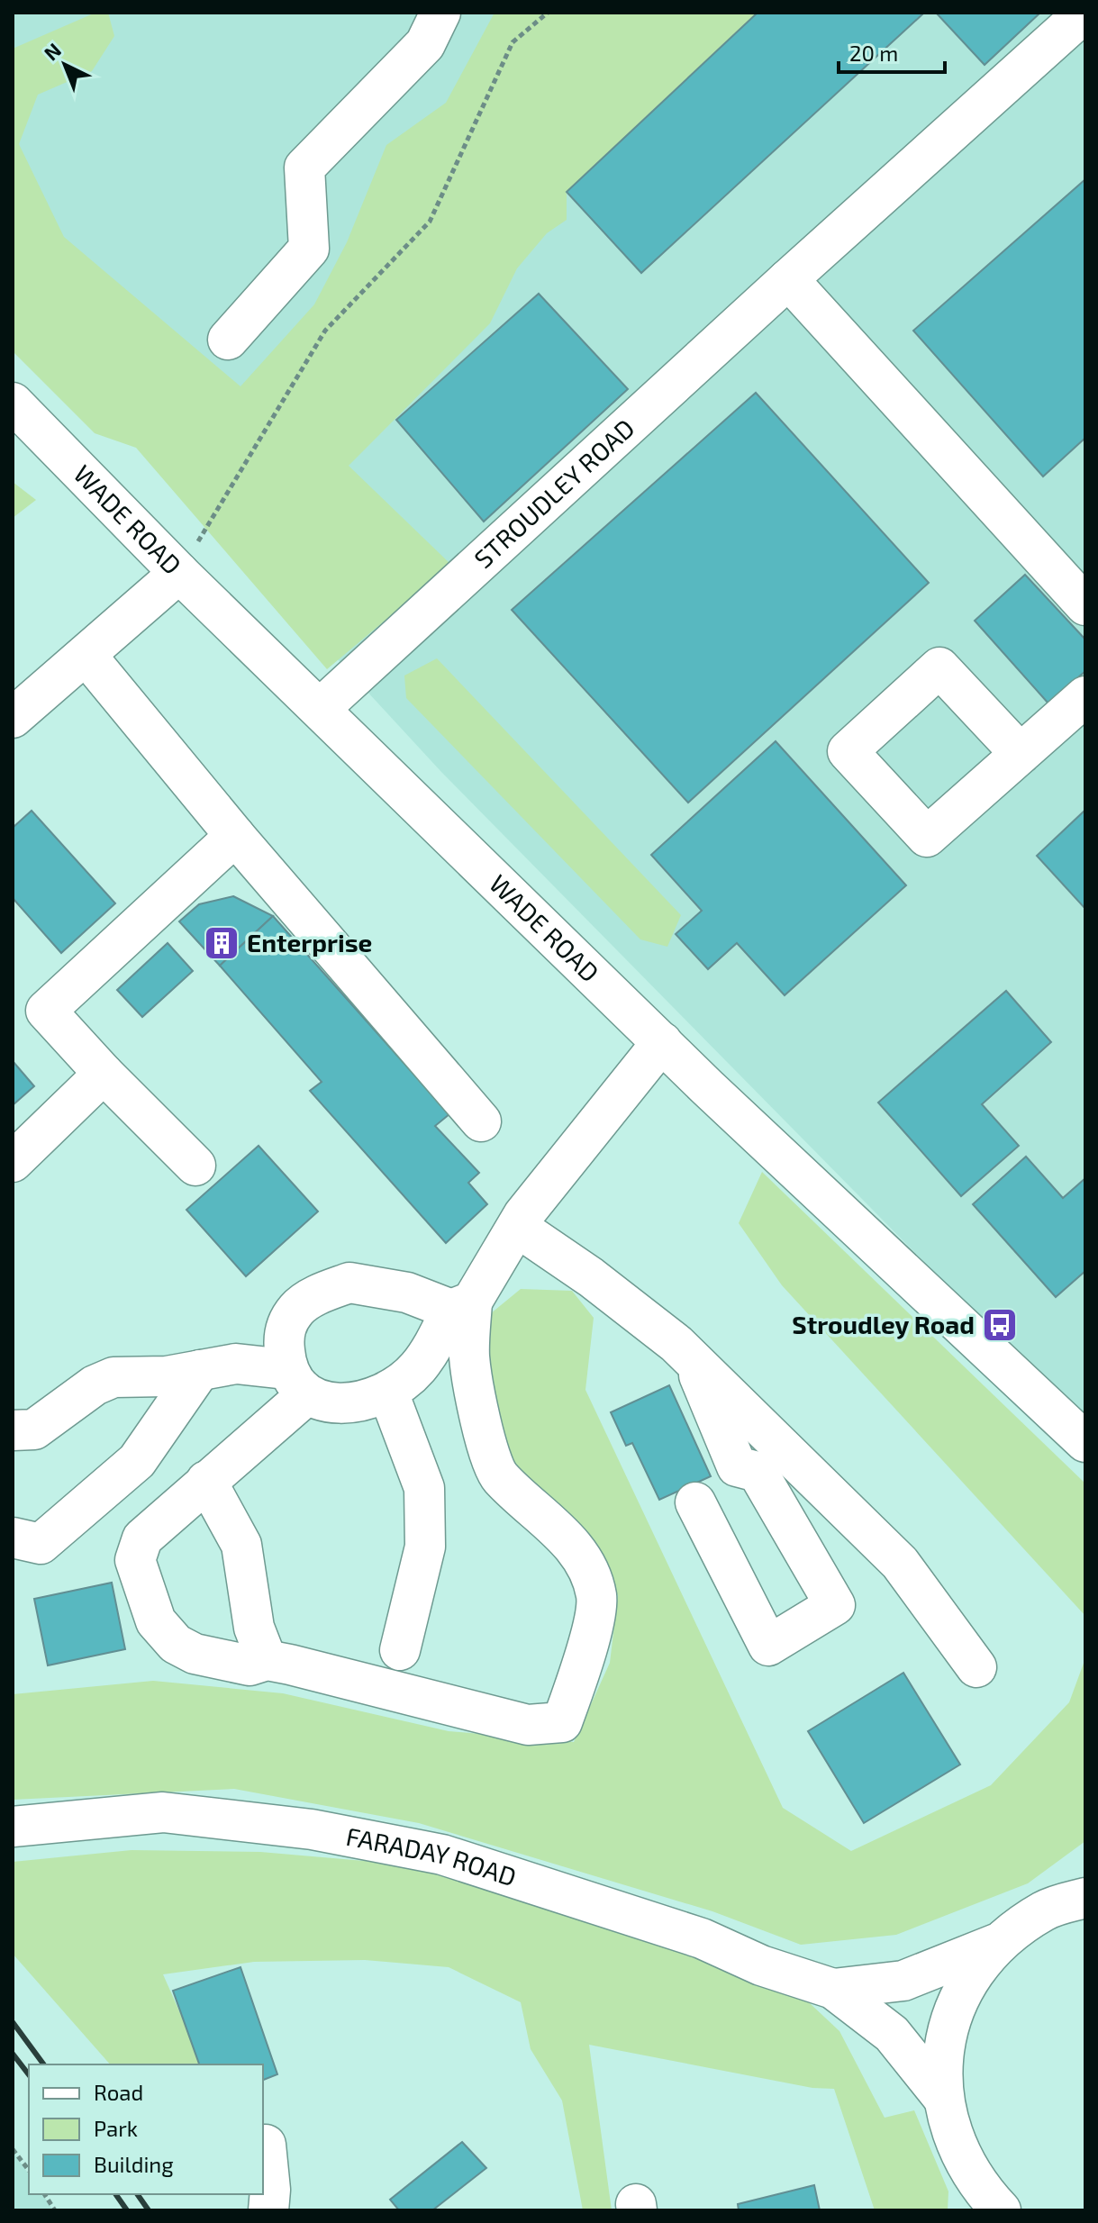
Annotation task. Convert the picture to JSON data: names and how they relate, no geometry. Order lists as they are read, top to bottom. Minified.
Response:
{"streets":{"street":["STROUDLEY ROAD","WADE ROAD","FARADAY ROAD"]},"crossings":[["STROUDLEY ROAD","WADE ROAD"]],"places":{"building":["Enterprise"],"bus stop":["Stroudley Road"]},"legend":["Road","Park","Building"],"scale_bar":"20 m","north":"top left"}
